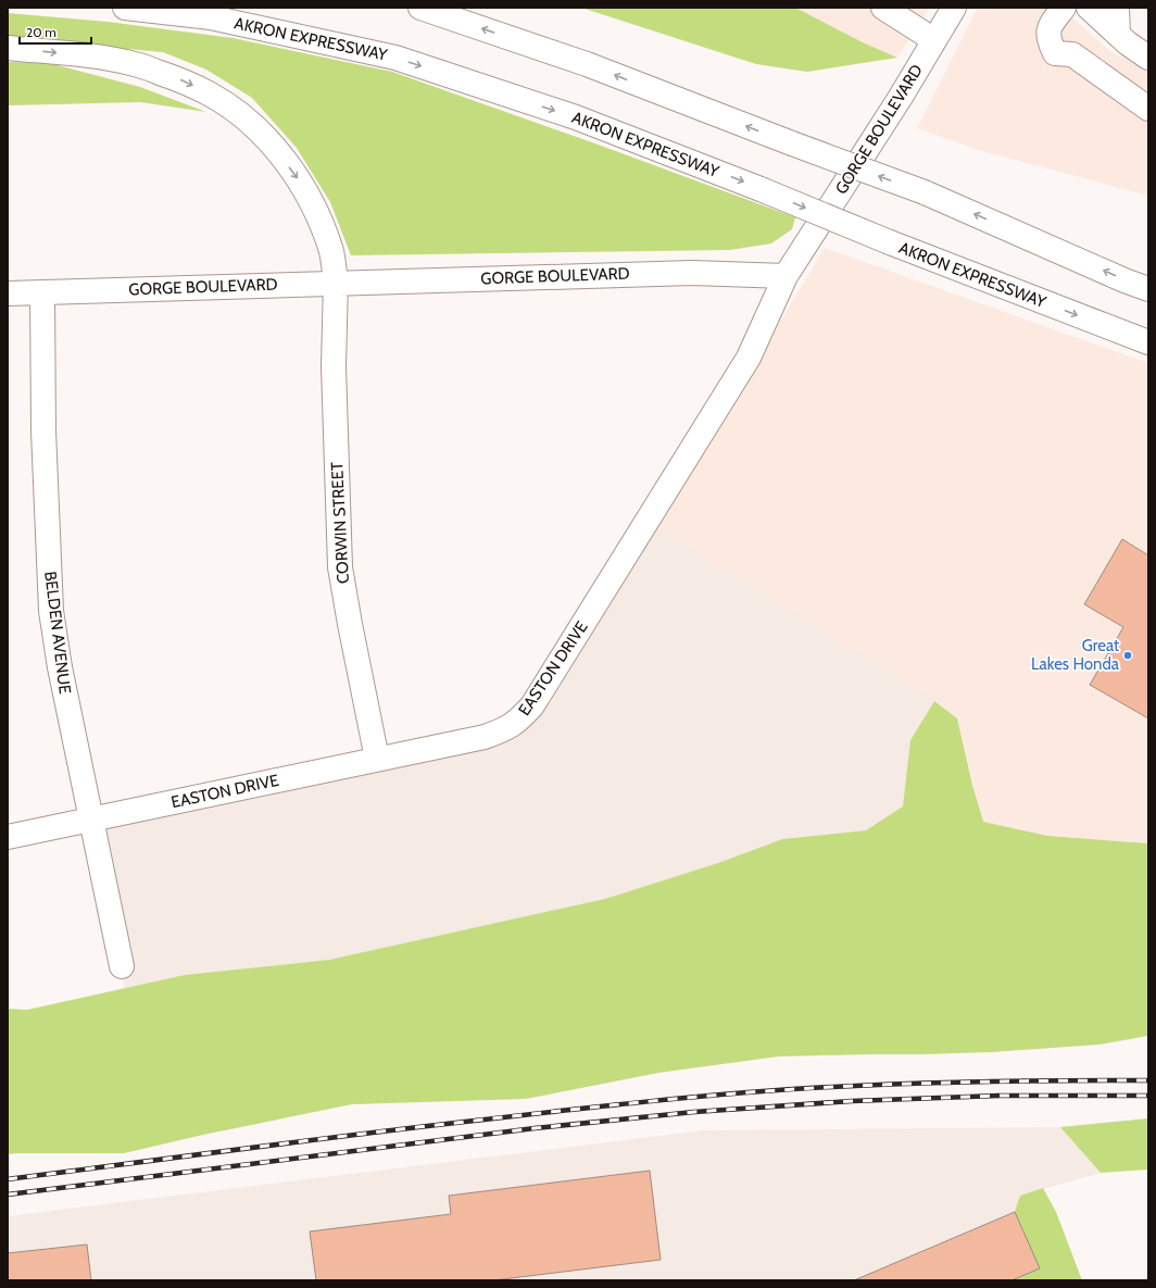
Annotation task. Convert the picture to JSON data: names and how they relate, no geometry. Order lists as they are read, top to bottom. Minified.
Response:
{"streets":{"main road":["AKRON EXPRESSWAY","GORGE BOULEVARD","CORWIN STREET","BELDEN AVENUE","EASTON DRIVE"]},"crossings":[["GORGE BOULEVARD","CORWIN STREET"],["GORGE BOULEVARD","BELDEN AVENUE"],["GORGE BOULEVARD","EASTON DRIVE"],["CORWIN STREET","EASTON DRIVE"],["BELDEN AVENUE","EASTON DRIVE"]],"one_way":["CORWIN STREET"],"places":["Great Lakes Honda"],"scale_bar":"20 m"}
